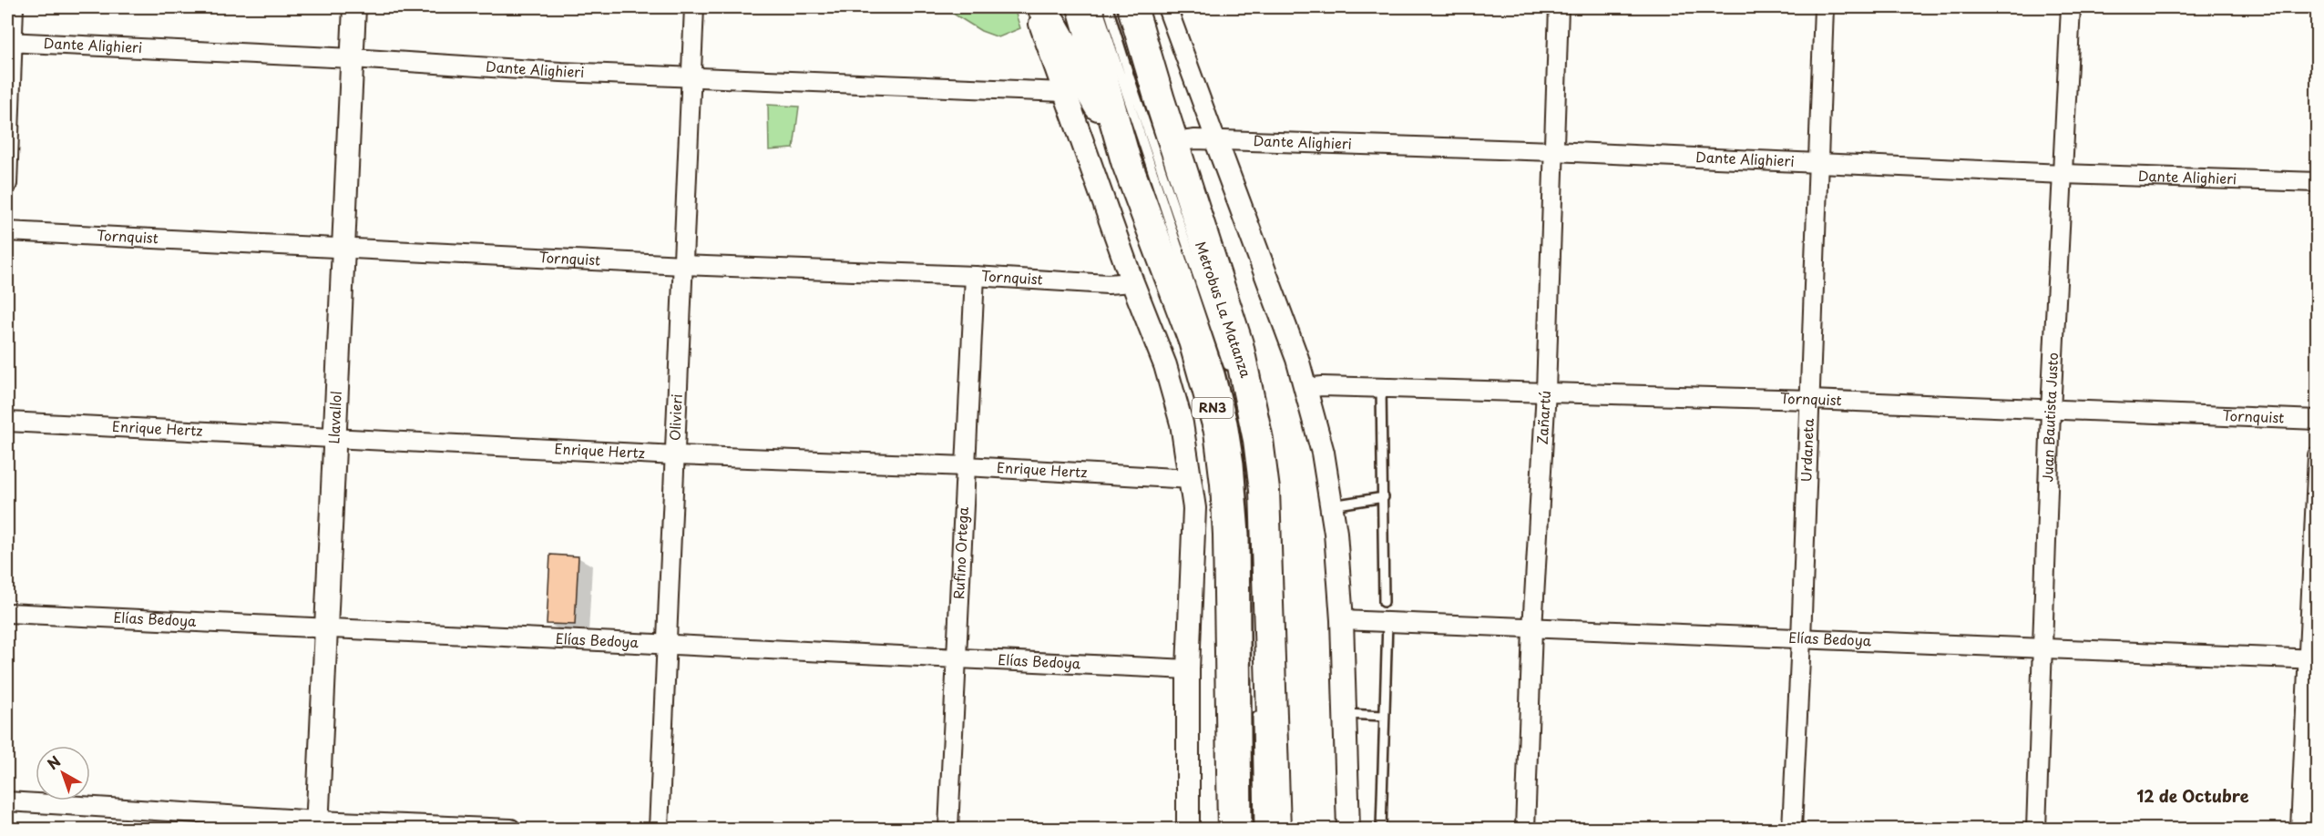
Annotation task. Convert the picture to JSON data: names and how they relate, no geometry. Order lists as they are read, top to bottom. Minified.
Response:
{"streets":{"highway":["RN3"],"street":["Dante Alighieri","Tornquist","Llavallol","Olivieri","Zañartú","Juan Bautista Justo","Enrique Hertz","Urdaneta","Rufino Ortega","Elías Bedoya"],"lane":["Metrobus La Matanza"]},"crossings":[["Dante Alighieri","RN3"],["Dante Alighieri","Llavallol"],["Dante Alighieri","Olivieri"],["Dante Alighieri","Zañartú"],["Dante Alighieri","Juan Bautista Justo"],["Dante Alighieri","Urdaneta"],["Tornquist","Llavallol"],["Tornquist","Olivieri"],["Tornquist","Zañartú"],["Tornquist","Juan Bautista Justo"],["Tornquist","Urdaneta"],["Tornquist","Rufino Ortega"],["Metrobus La Matanza","RN3"],["Llavallol","Enrique Hertz"],["Llavallol","Elías Bedoya"],["Olivieri","Enrique Hertz"],["Olivieri","Elías Bedoya"],["Zañartú","Elías Bedoya"],["Juan Bautista Justo","Elías Bedoya"],["Enrique Hertz","Rufino Ortega"],["Urdaneta","Elías Bedoya"],["Rufino Ortega","Elías Bedoya"]],"districts":["12 de Octubre"],"north":"top left"}
